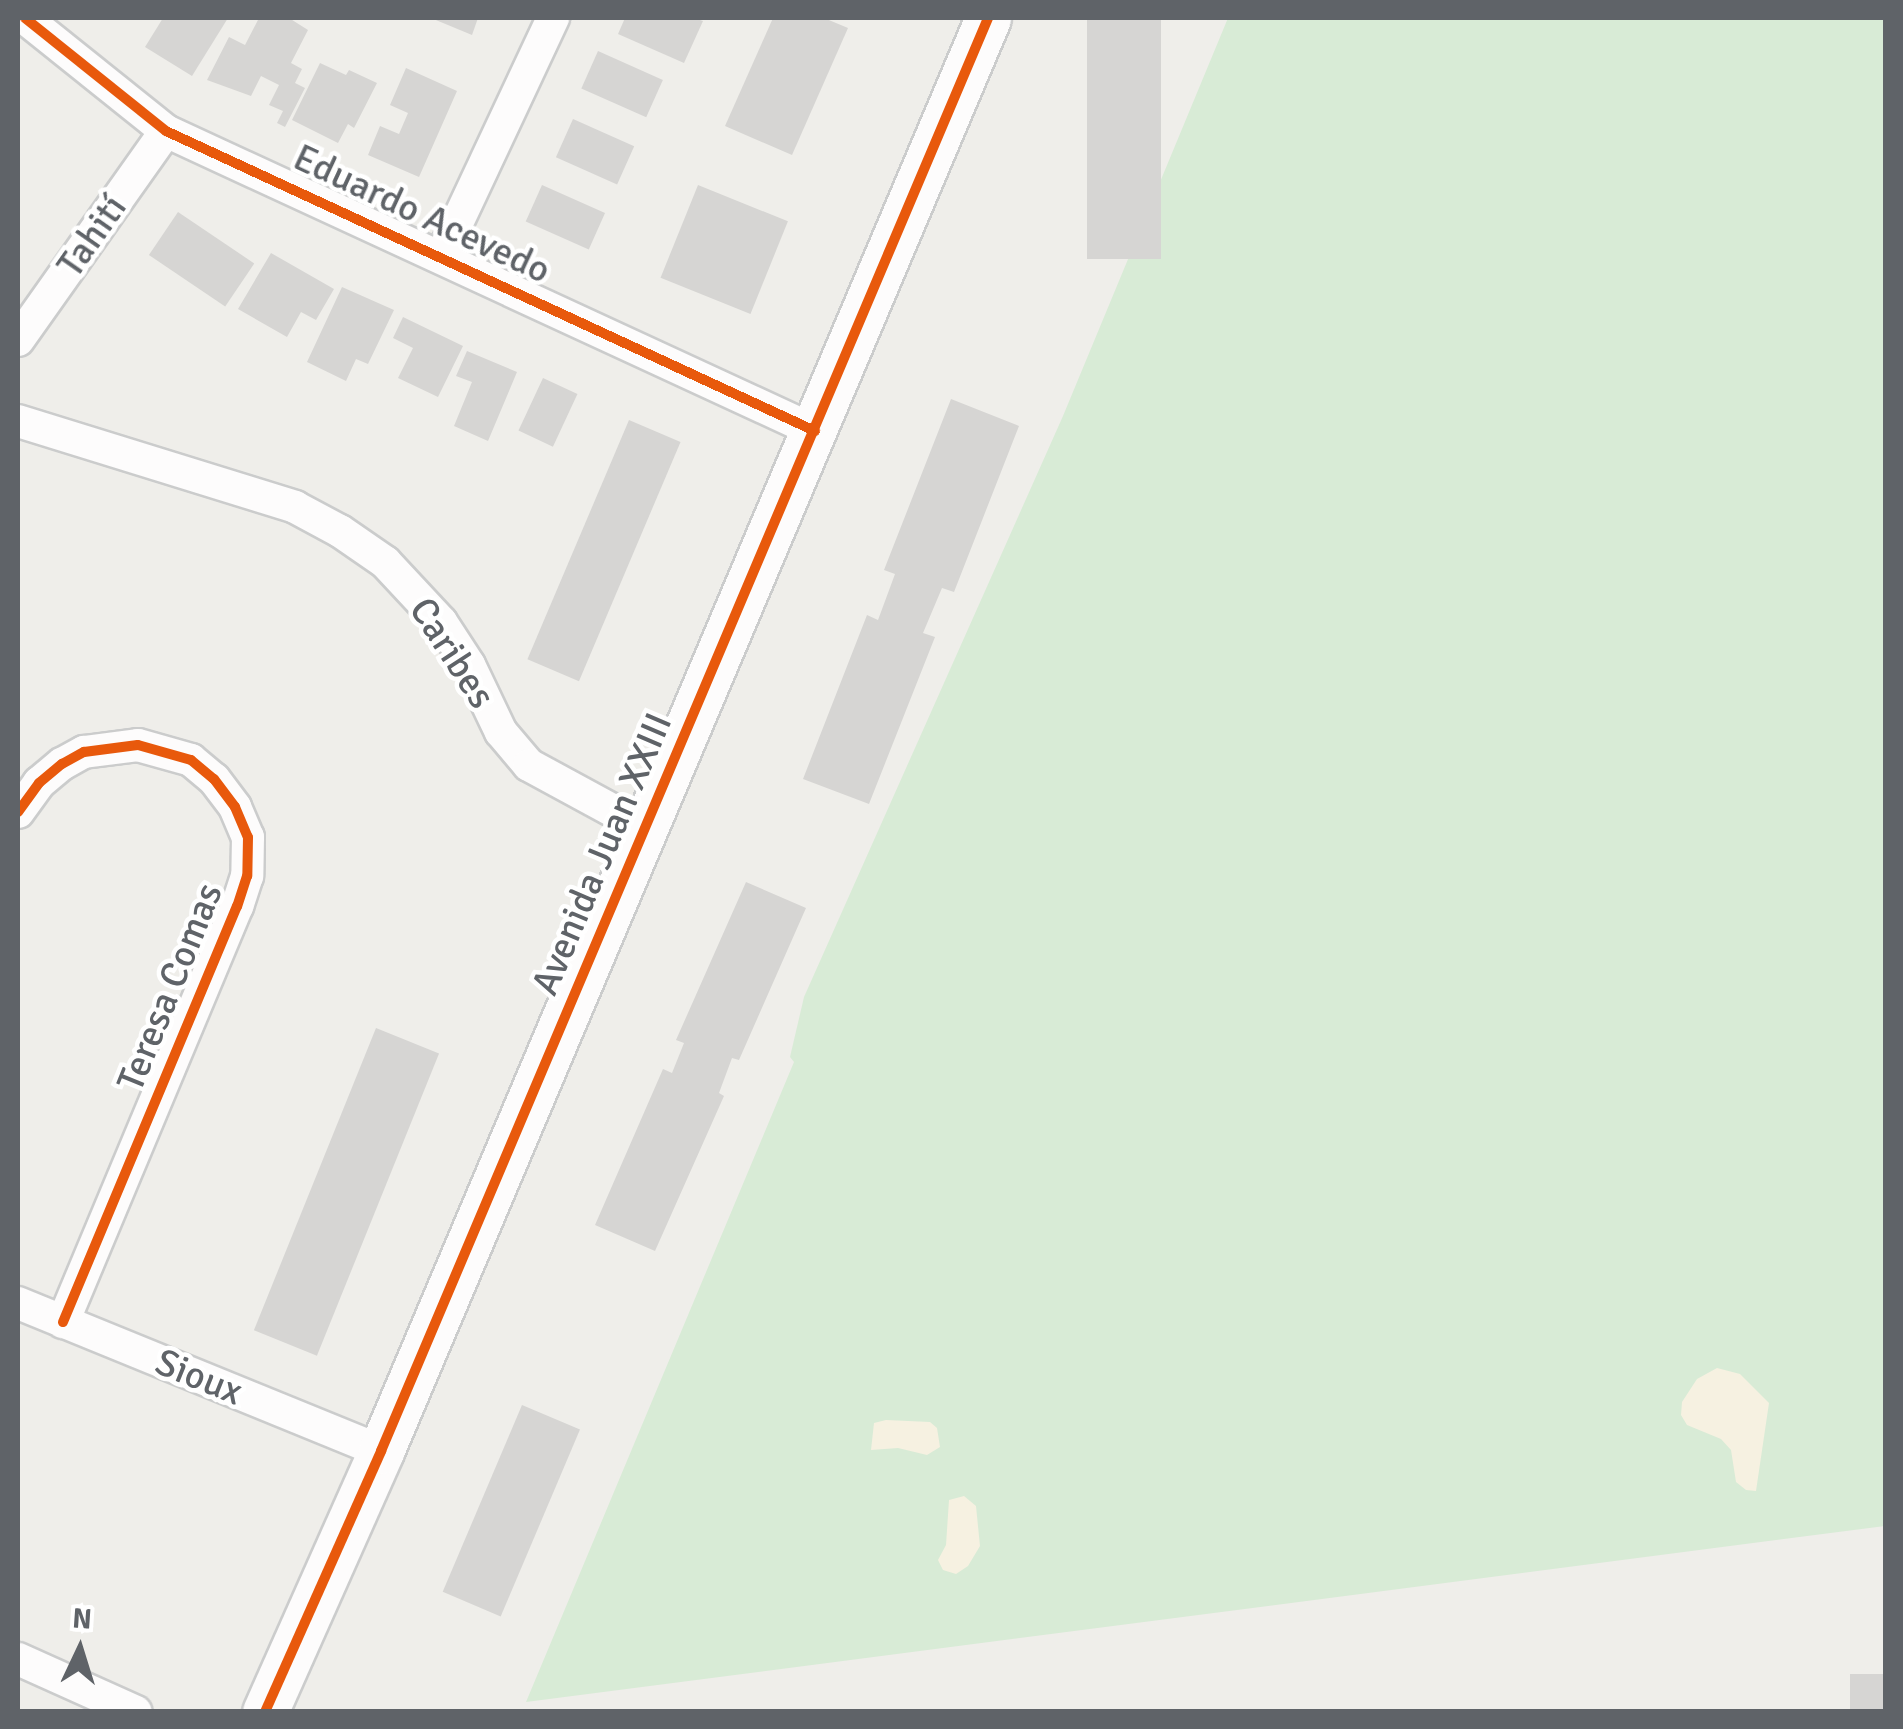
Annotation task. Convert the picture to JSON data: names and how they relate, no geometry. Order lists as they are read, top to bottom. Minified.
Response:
{"streets":{"main road":["Avenida Juan XXIII"],"street":["Eduardo Acevedo","Tahití","Caribes","Teresa Comas","Sioux"]},"crossings":[["Eduardo Acevedo","Tahití"],["Eduardo Acevedo","Avenida Juan XXIII"],["Caribes","Avenida Juan XXIII"],["Avenida Juan XXIII","Sioux"],["Teresa Comas","Sioux"]],"north":"top"}
